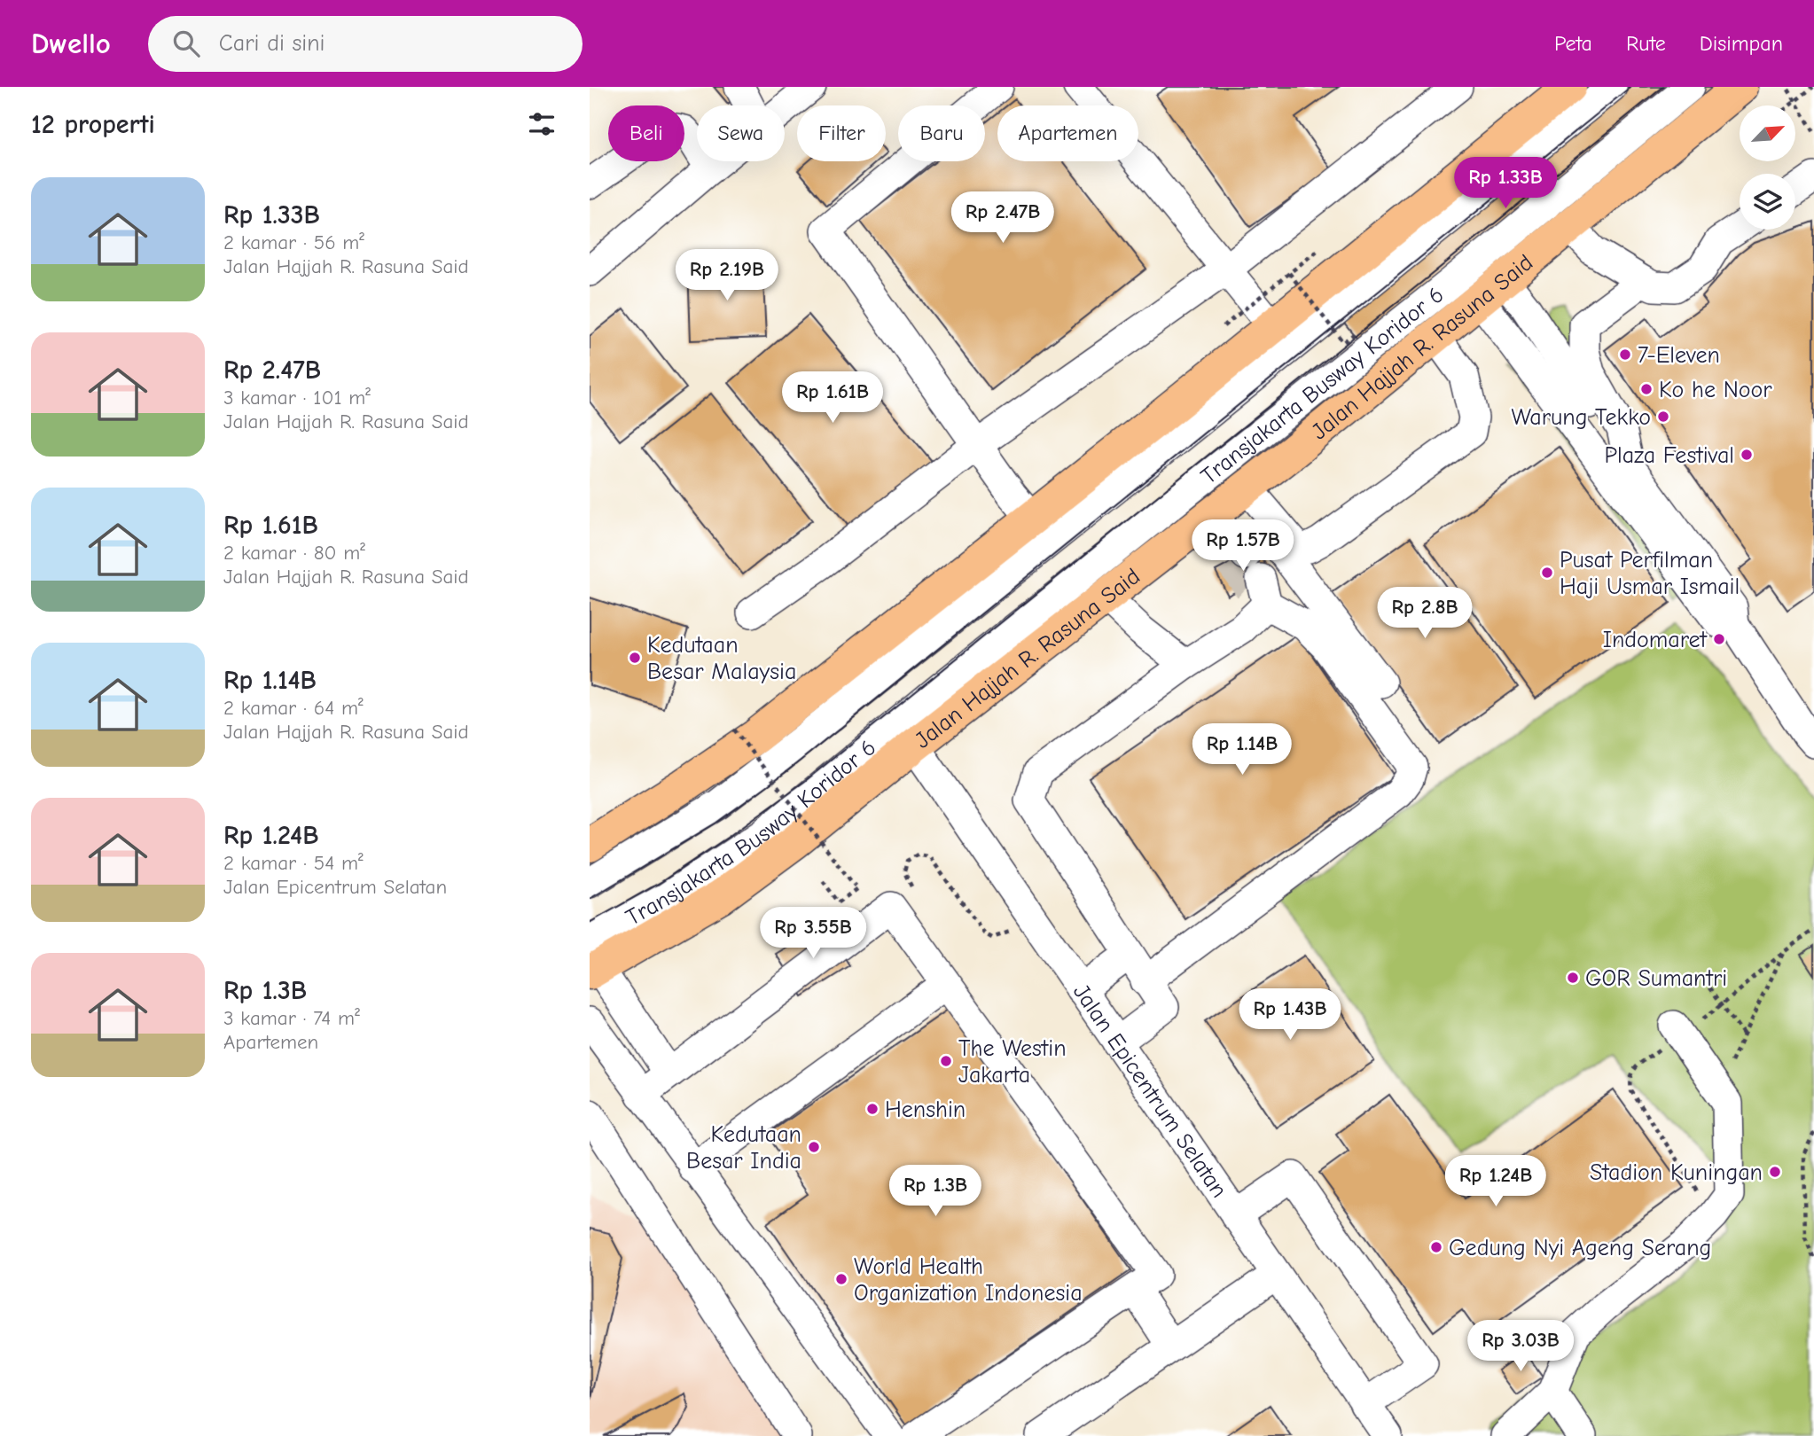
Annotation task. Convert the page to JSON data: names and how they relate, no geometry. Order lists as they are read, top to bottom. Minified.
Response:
{"streets":{"main road":["Jalan Hajjah R. Rasuna Said"],"street":["Transjakarta Busway Koridor 6","Jalan Epicentrum Selatan"]},"crossings":[["Jalan Hajjah R. Rasuna Said","Transjakarta Busway Koridor 6"],["Jalan Hajjah R. Rasuna Said","Jalan Epicentrum Selatan"]],"places":["7-Eleven","Ko he Noor","Warung Tekko","Plaza Festival","Pusat Perfilman Haji Usmar Ismail","Indomaret","Kedutaan Besar Malaysia","GOR Sumantri","The Westin Jakarta","Henshin","Kedutaan Besar India","Stadion Kuningan","Gedung Nyi Ageng Serang","World Health Organization Indonesia"],"north":"top right","page":{"header":"Dwello","search":"Cari di sini","nav":["Peta","Rute","Disimpan"],"heading":"12 properti","chip":["Beli","Sewa","Filter","Baru","Apartemen"],"price":["Rp 1.33B","Rp 2.47B","Rp 2.19B","Rp 1.61B","Rp 1.57B","Rp 2.8B","Rp 1.14B","Rp 3.55B","Rp 1.43B","Rp 1.24B","Rp 1.3B","Rp 3.03B"],"list":[{"name":"Rp 1.33B","note":"2 kamar · 56 m² · Jalan Hajjah R. Rasuna Said"},{"name":"Rp 2.47B","note":"3 kamar · 101 m² · Jalan Hajjah R. Rasuna Said"},{"name":"Rp 1.61B","note":"2 kamar · 80 m² · Jalan Hajjah R. Rasuna Said"},{"name":"Rp 1.14B","note":"2 kamar · 64 m² · Jalan Hajjah R. Rasuna Said"},{"name":"Rp 1.24B","note":"2 kamar · 54 m² · Jalan Epicentrum Selatan"},{"name":"Rp 1.3B","note":"3 kamar · 74 m² · Apartemen"}]}}
